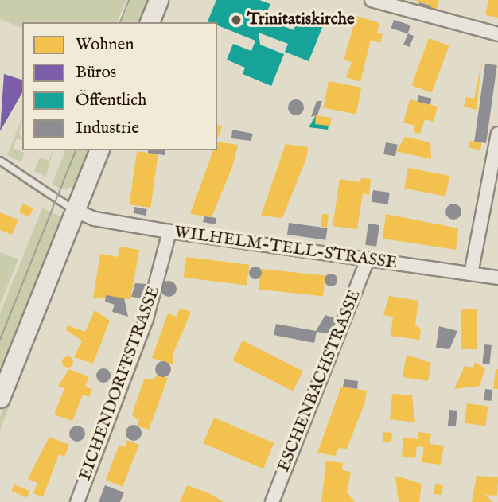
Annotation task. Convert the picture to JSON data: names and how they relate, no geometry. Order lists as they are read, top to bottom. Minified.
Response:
{"streets":{"street":["WILHELM-TELL-STRASSE","ESCHENBACHSTRASSE","EICHENDORFFSTRASSE"]},"crossings":[["WILHELM-TELL-STRASSE","ESCHENBACHSTRASSE"],["WILHELM-TELL-STRASSE","EICHENDORFFSTRASSE"]],"places":["Trinitatiskirche"],"legend":["Wohnen","Büros","Öffentlich","Industrie"]}
